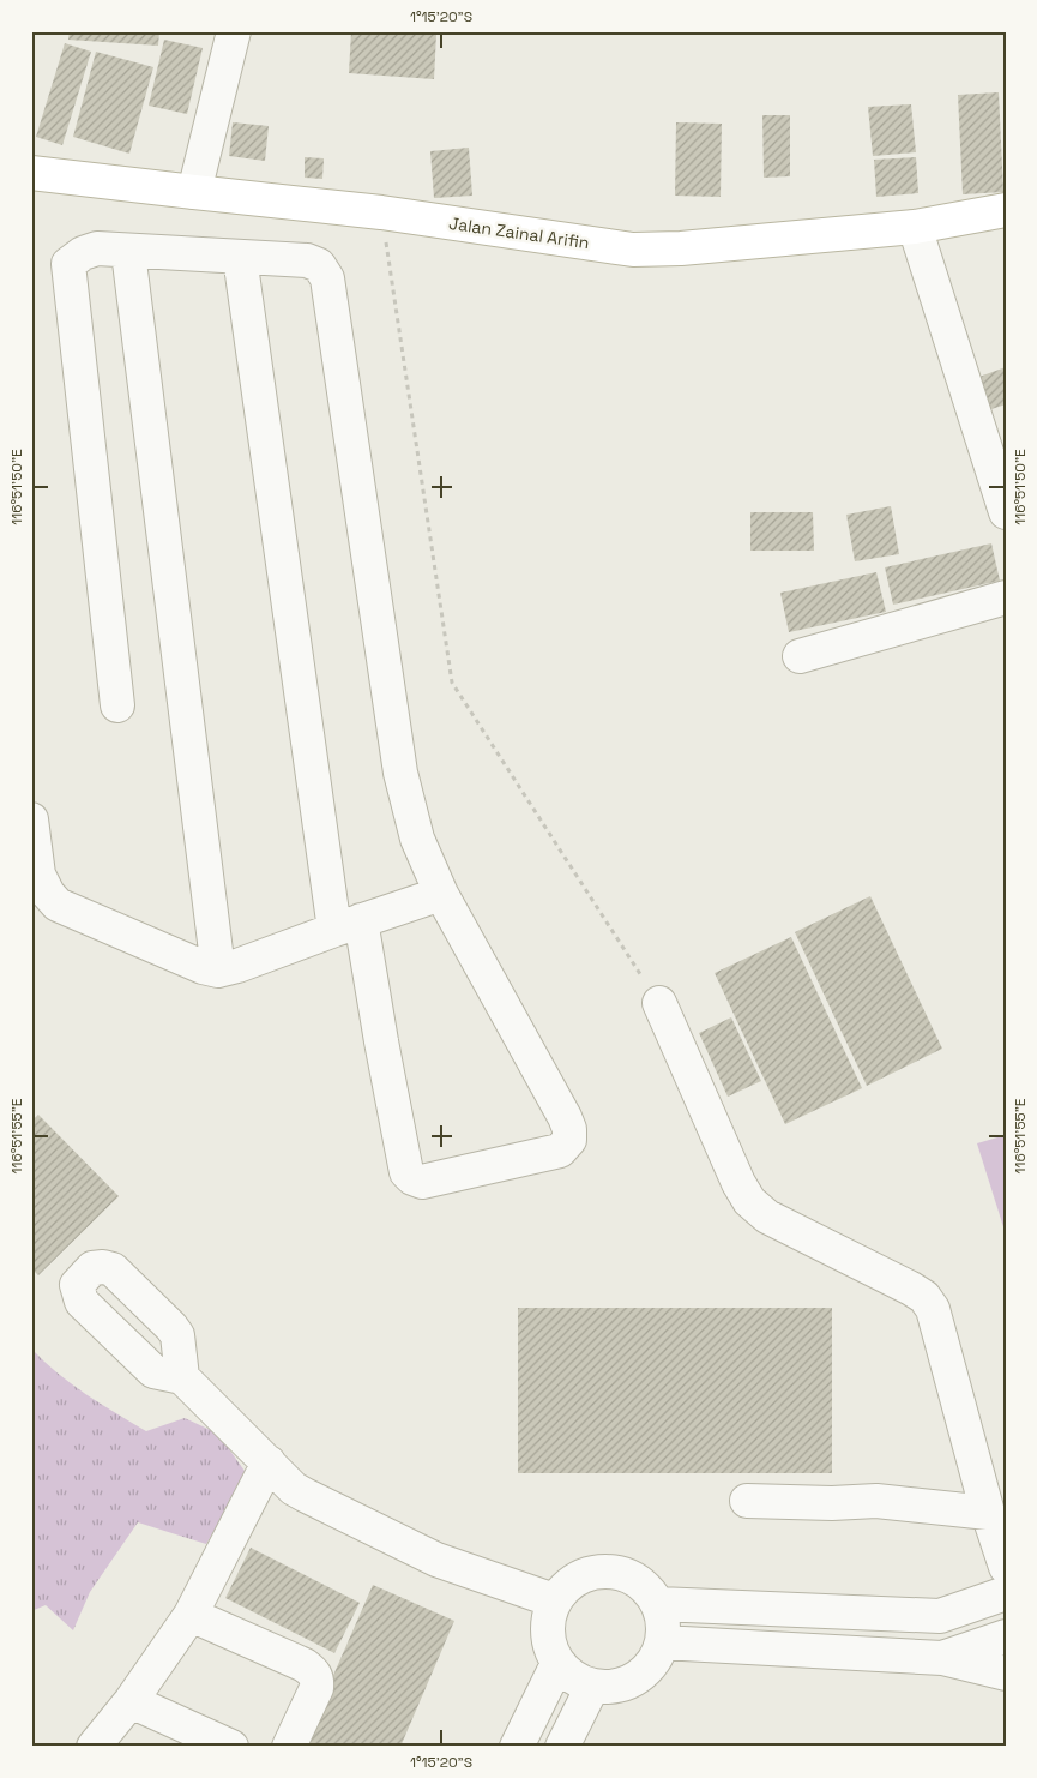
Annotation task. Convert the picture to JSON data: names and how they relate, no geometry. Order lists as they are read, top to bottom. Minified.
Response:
{"streets":{"main road":["Jalan Zainal Arifin"]},"coordinates":["1°15'20\"S","116°51'50\"E","116°51'55\"E"]}
